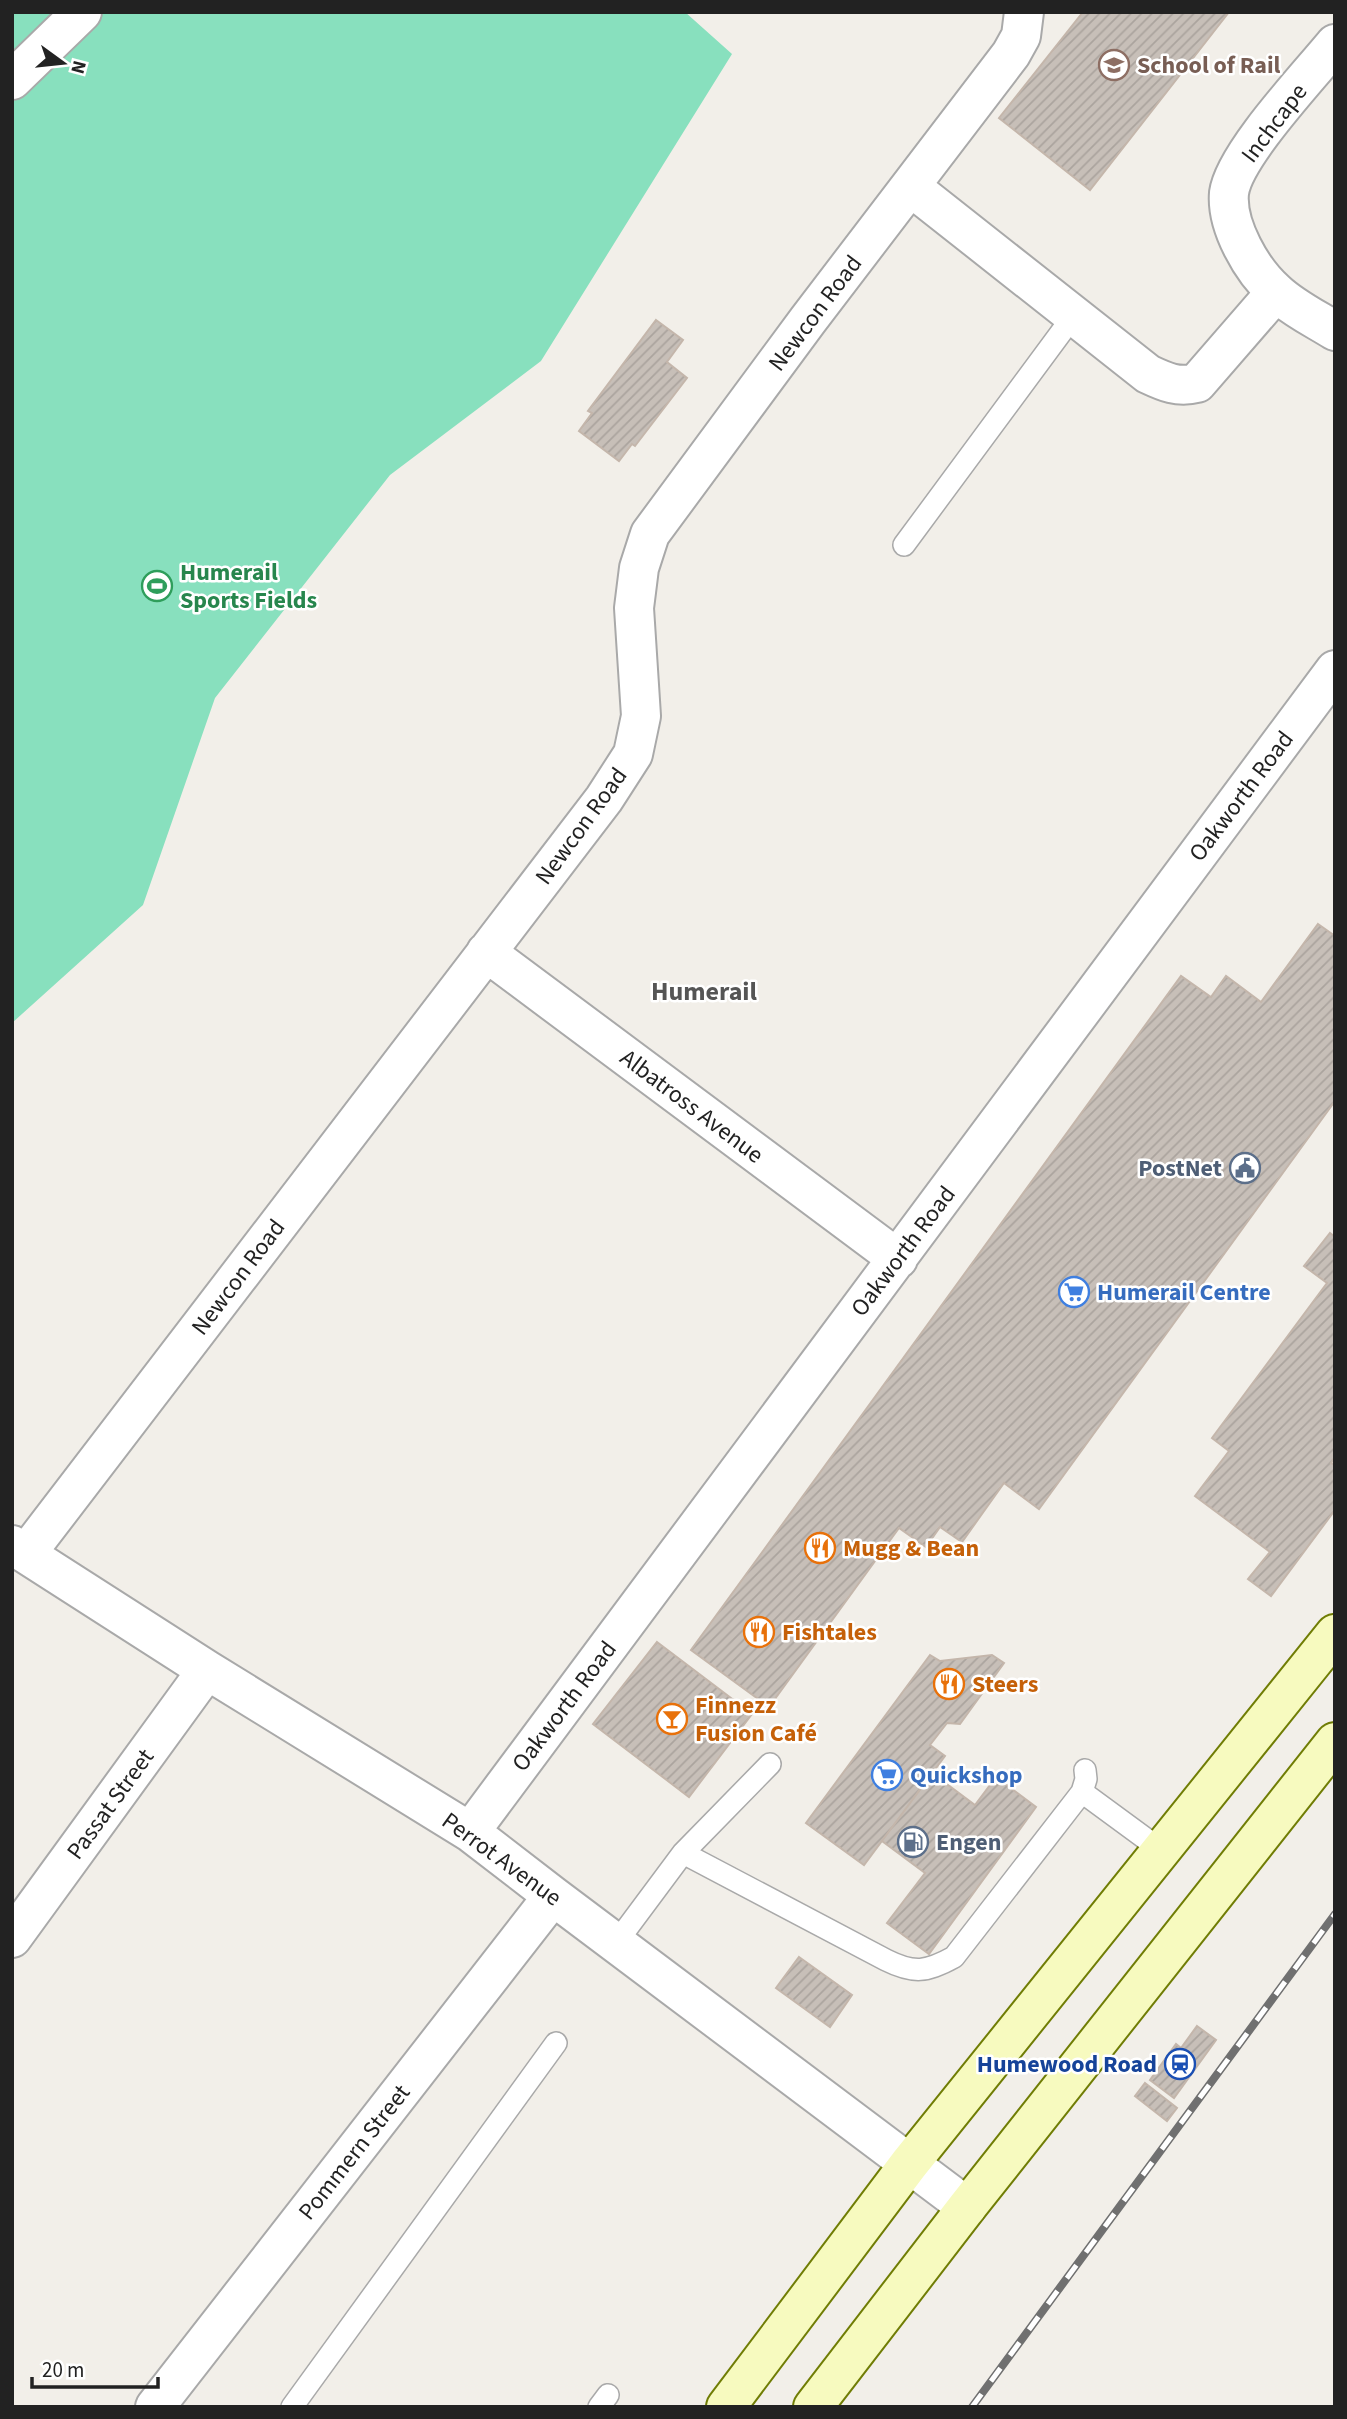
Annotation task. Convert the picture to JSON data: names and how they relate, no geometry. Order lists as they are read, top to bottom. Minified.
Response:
{"streets":{"street":["Inchcape","Newcon Road","Oakworth Road","Albatross Avenue","Passat Street","Perrot Avenue","Pommern Street"]},"crossings":[["Newcon Road","Albatross Avenue"],["Newcon Road","Perrot Avenue"],["Oakworth Road","Albatross Avenue"],["Oakworth Road","Perrot Avenue"],["Passat Street","Perrot Avenue"],["Perrot Avenue","Pommern Street"]],"districts":["Humerail"],"places":{"school or university":["School of Rail"],"sports":["Humerail Sports Fields"],"public building":["PostNet"],"supermarket":["Humerail Centre","Quickshop"],"restaurant":["Mugg & Bean","Fishtales","Steers"],"bar":["Finnezz Fusion Café"],"fuel station":["Engen"],"station":["Humewood Road"]},"scale_bar":"20 m","north":"right"}
